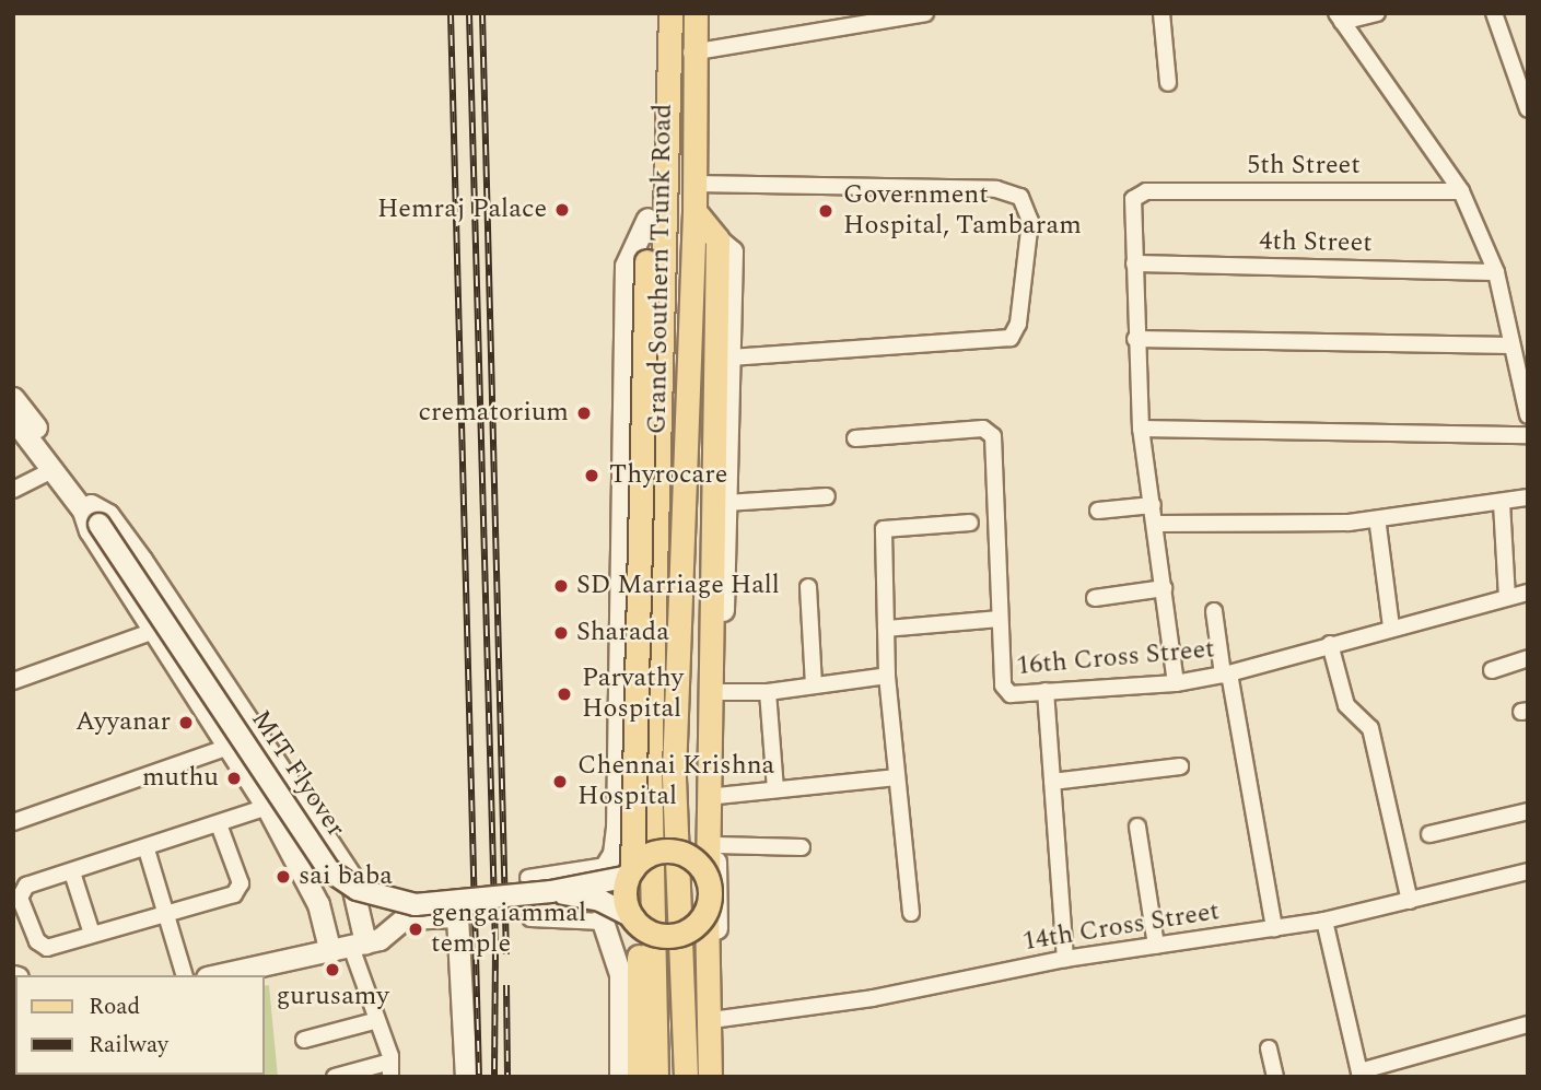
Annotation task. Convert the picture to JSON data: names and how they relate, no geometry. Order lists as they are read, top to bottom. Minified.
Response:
{"streets":{"main road":["Grand Southern Trunk Road"],"street":["5th Street","4th Street","16th Cross Street","MIT Flyover","14th Cross Street"]},"crossings":[["5th Street","4th Street"]],"places":["Hemraj Palace","Government Hospital, Tambaram","crematorium","Thyrocare","SD Marriage Hall","Sharada","Parvathy Hospital","Ayyanar","muthu","Chennai Krishna Hospital","sai baba","gengaiammal temple","gurusamy"],"legend":["Road","Railway"]}
